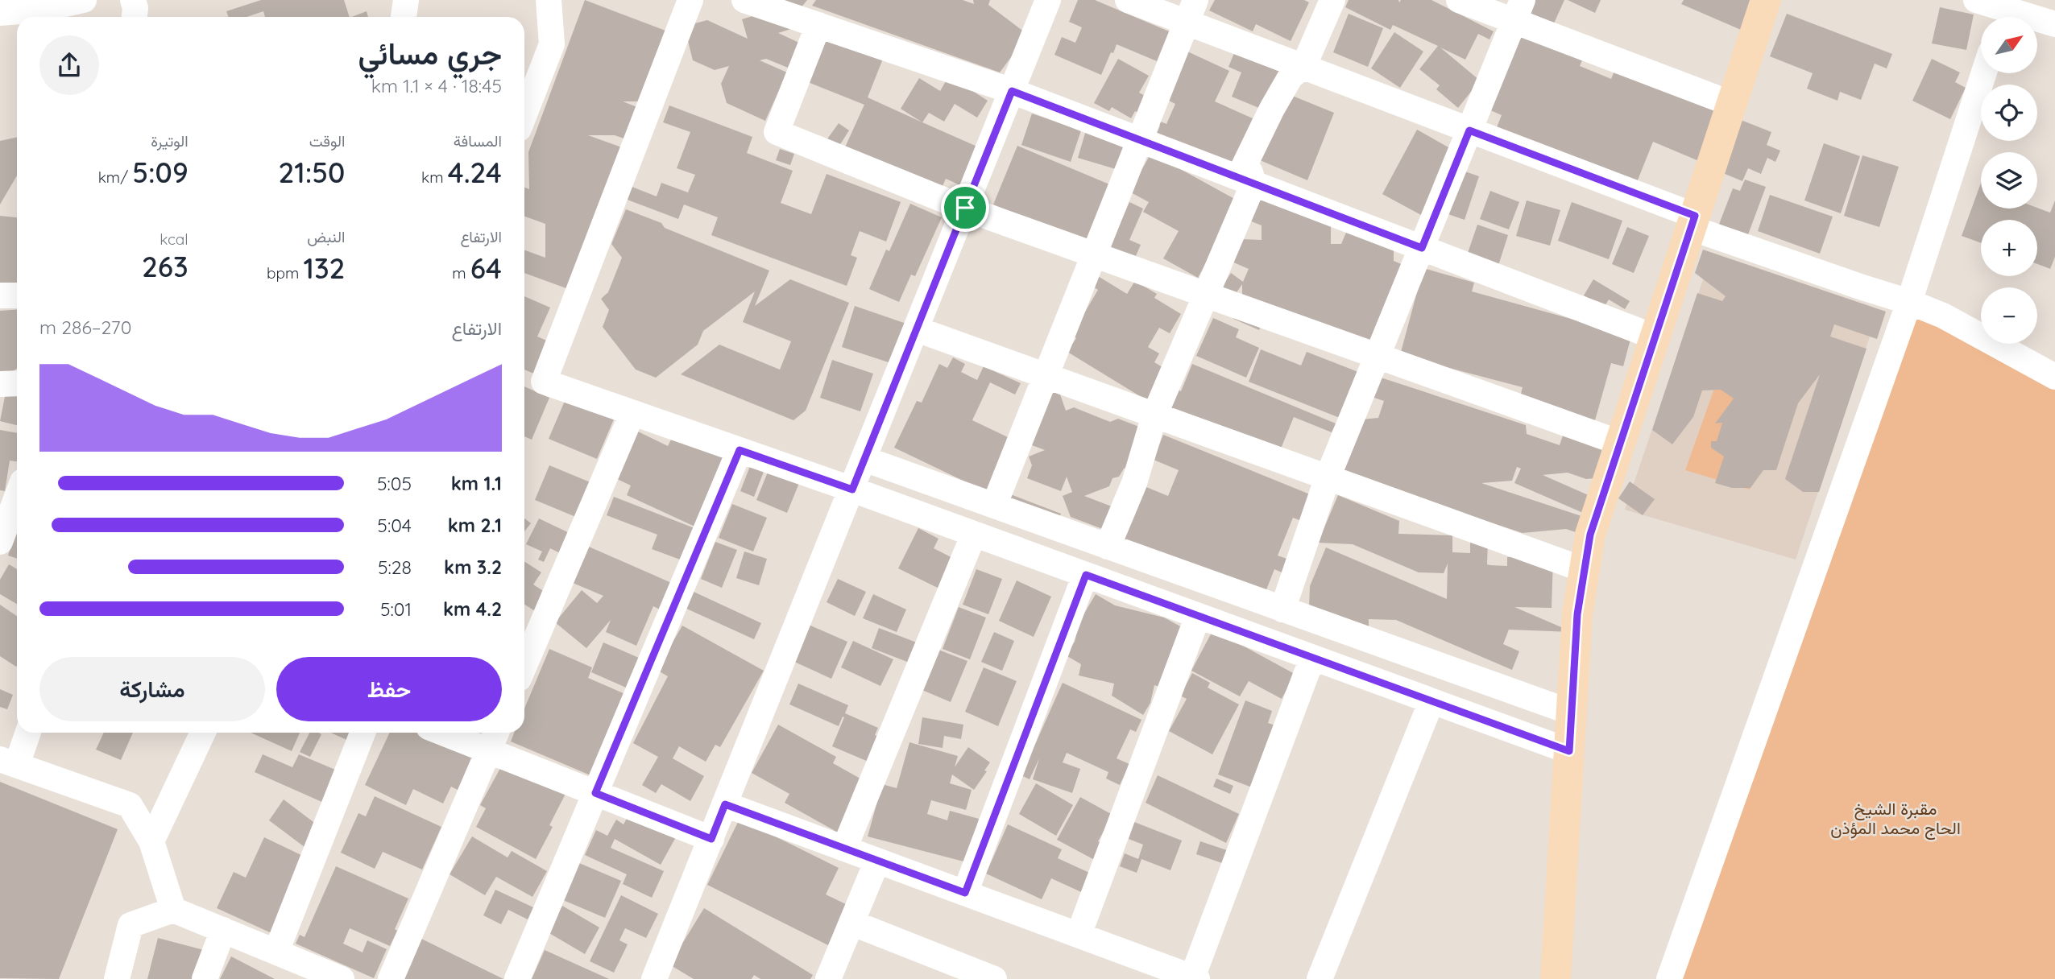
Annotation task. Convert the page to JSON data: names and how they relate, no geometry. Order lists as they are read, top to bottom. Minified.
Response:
{"parks":["مقبرة الشيخ الحاج محمد المؤذن"],"north":"top right","page":{"map_buttons":["+","−"],"heading":["جري مسائي","18:45 · 4 × 1.1 km"],"stats":[["المسافة","4.24 km"],["الوقت","21:50"],["الوتيرة","5:09 /km"],["الارتفاع","64 m"],["النبض","132 bpm"],["kcal","263"]],"chart":["الارتفاع","270–286 m"],"list":[{"name":"1.1 km","note":"5:05"},{"name":"2.1 km","note":"5:04"},{"name":"3.2 km","note":"5:28"},{"name":"4.2 km","note":"5:01"}],"buttons":["حفظ","مشاركة"]}}
